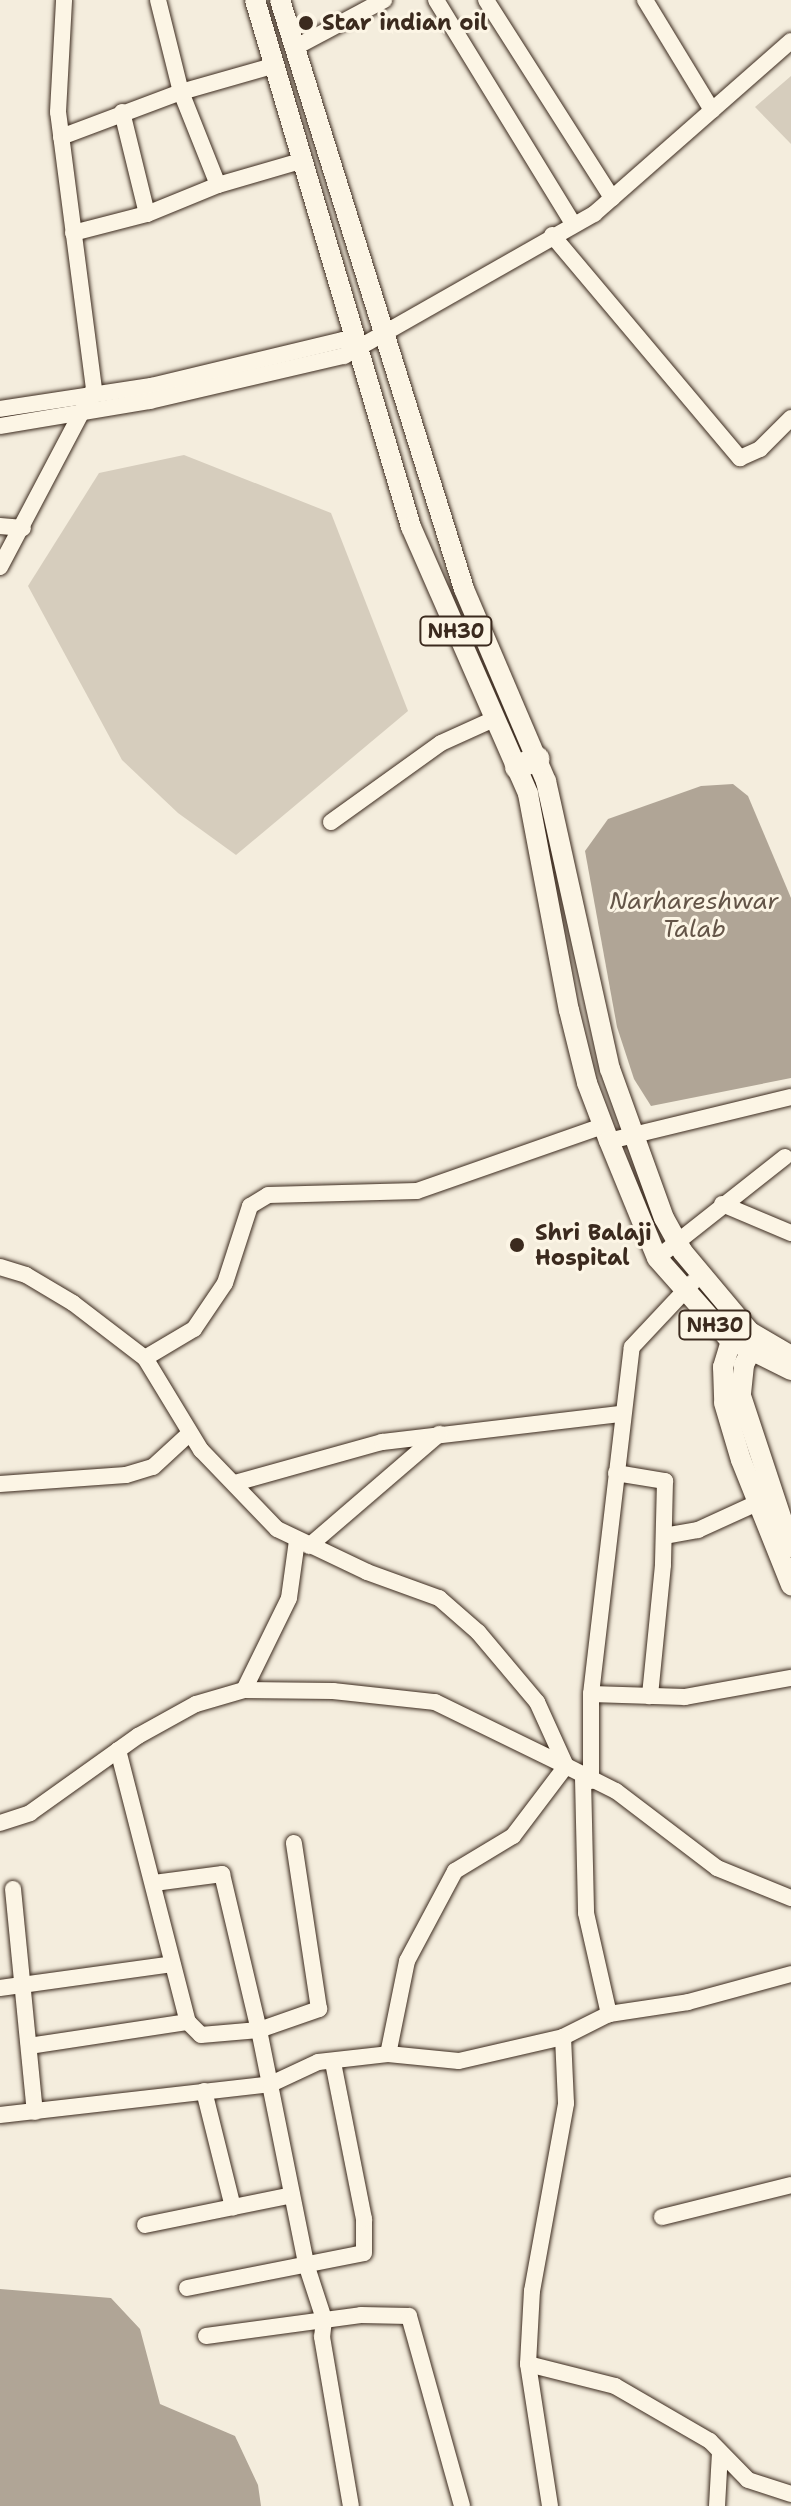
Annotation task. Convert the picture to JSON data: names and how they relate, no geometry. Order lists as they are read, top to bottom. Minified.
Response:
{"streets":{"main road":["NH30"]},"water":["Narhareshwar Talab"],"places":["Star indian oil","Shri Balaji Hospital"]}
